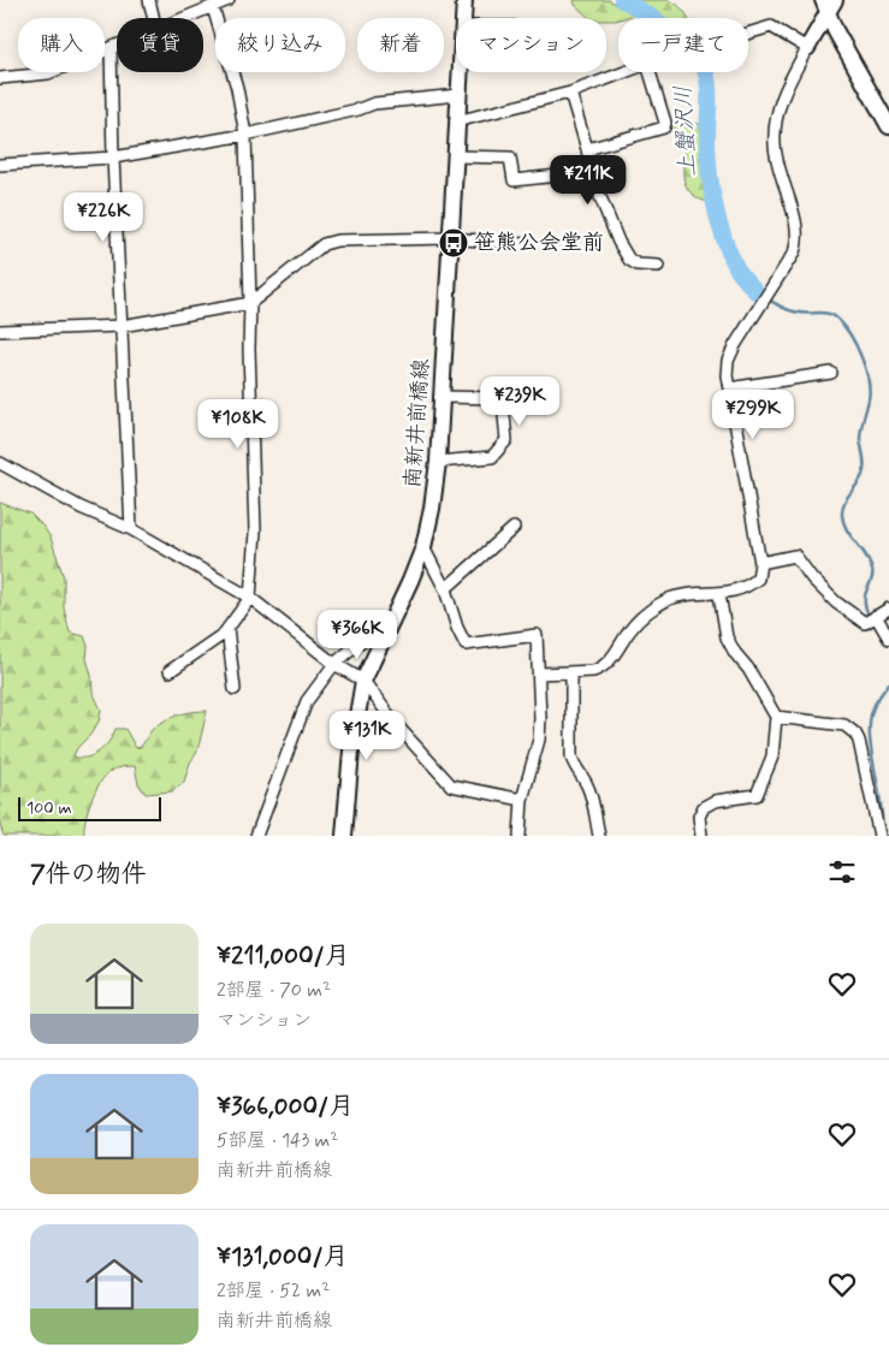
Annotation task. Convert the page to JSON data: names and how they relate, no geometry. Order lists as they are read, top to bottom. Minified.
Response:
{"streets":{"main road":["南新井前橋線"]},"water":["上蟹沢川"],"places":{"bus stop":["笹熊公会堂前"]},"scale_bar":"100 m","page":{"chip":["購入","賃貸","絞り込み","新着","マンション","一戸建て"],"price":["¥211K","¥226K","¥239K","¥299K","¥108K","¥366K","¥131K"],"scale":"100 m","heading":"7件の物件","list":[{"name":"¥211,000/月","note":"2部屋 · 70 m² · マンション"},{"name":"¥366,000/月","note":"5部屋 · 143 m² · 南新井前橋線"},{"name":"¥131,000/月","note":"2部屋 · 52 m² · 南新井前橋線"}]}}
